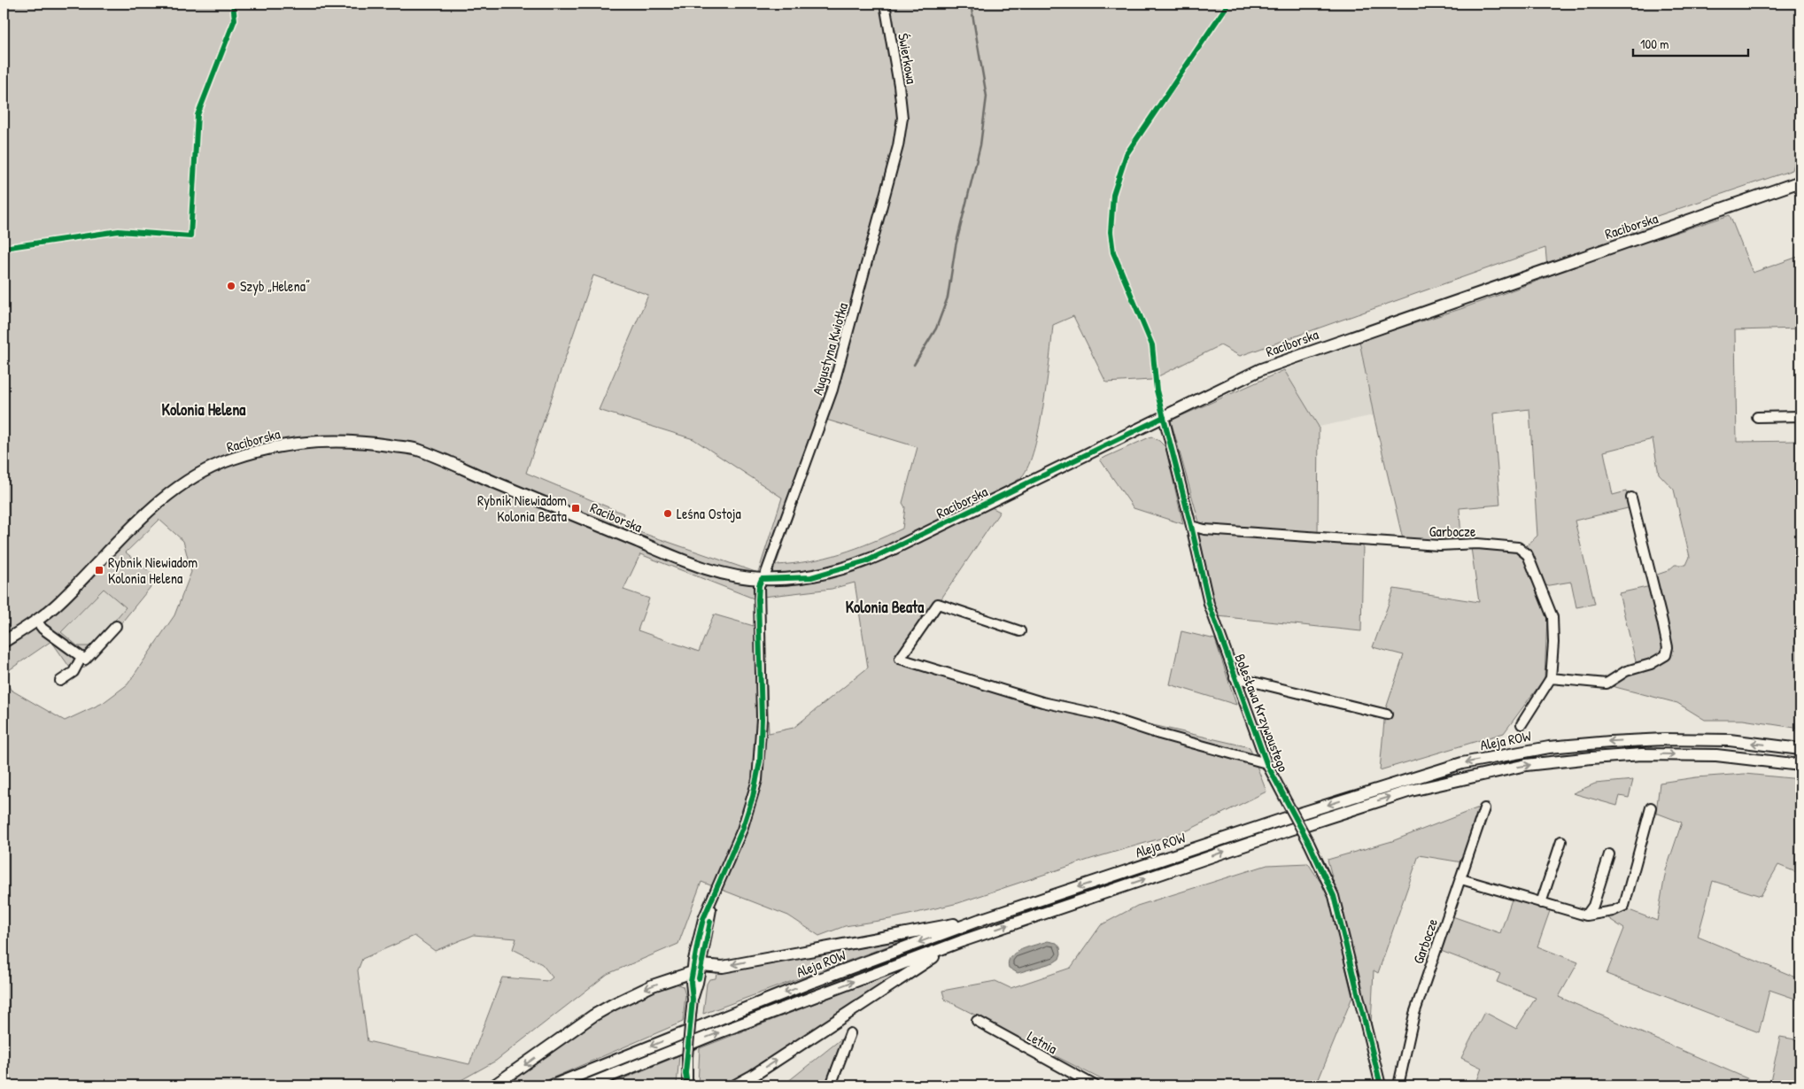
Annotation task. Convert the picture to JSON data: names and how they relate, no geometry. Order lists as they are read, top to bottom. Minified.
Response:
{"streets":{"main road":["Raciborska","Aleja ROW"],"street":["Świerkowa","Augustyna Kwiotka","Garbocze","Bolesława Krzywoustego","Letnia"]},"crossings":[["Świerkowa","Augustyna Kwiotka"],["Raciborska","Augustyna Kwiotka"],["Raciborska","Bolesława Krzywoustego"],["Garbocze","Bolesława Krzywoustego"]],"districts":["Kolonia Helena","Kolonia Beata"],"places":{"other":["Szyb „Helena”","Leśna Ostoja"],"transit":["Rybnik Niewiadom Kolonia Beata","Rybnik Niewiadom Kolonia Helena"]},"scale_bar":"100 m"}
